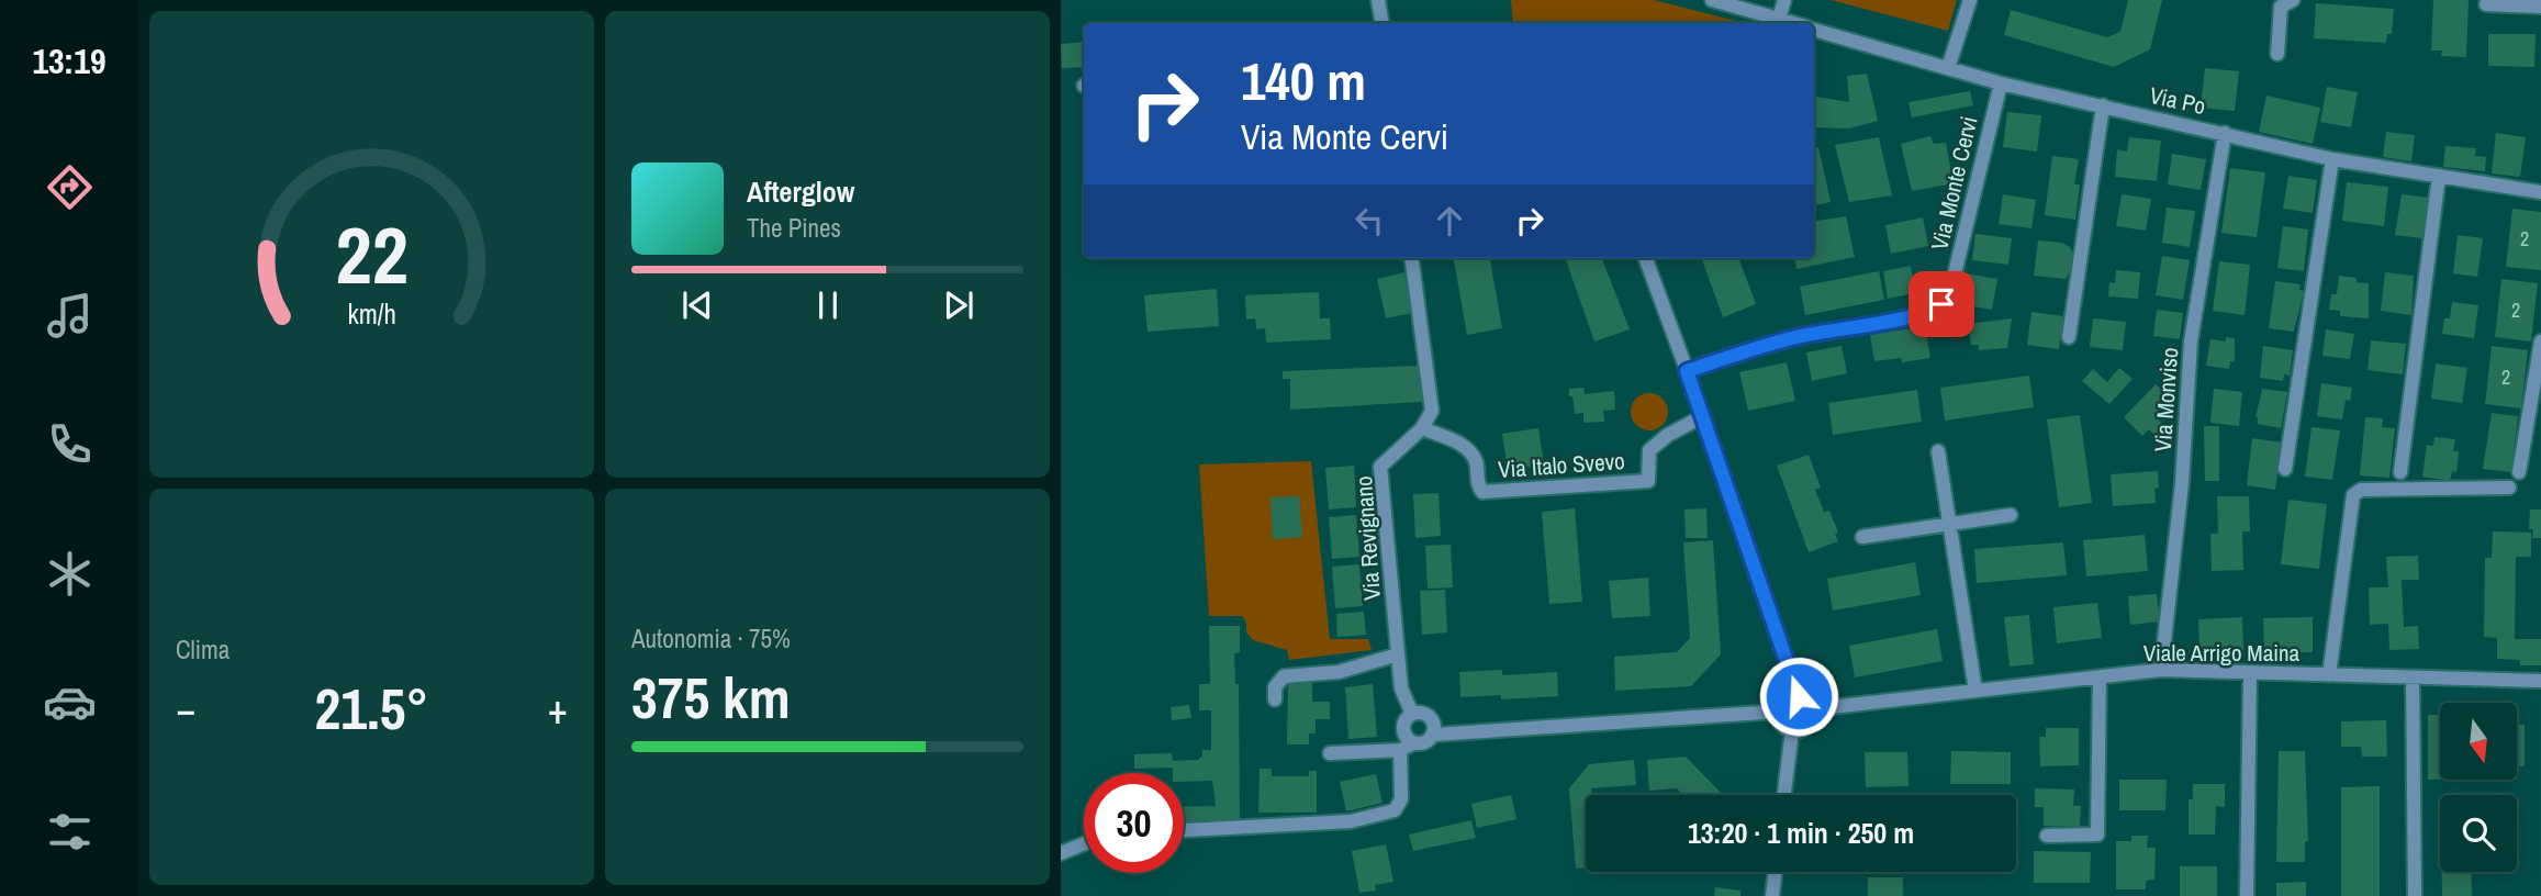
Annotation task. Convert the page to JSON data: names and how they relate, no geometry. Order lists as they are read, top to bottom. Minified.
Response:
{"streets":{"street":["Via Po","Via Monte Cervi","Via Monviso","Via Italo Svevo","Via Revignano","Viale Arrigo Maina"]},"crossings":[["Via Po","Via Monte Cervi"],["Via Po","Via Monviso"],["Via Monviso","Viale Arrigo Maina"],["Via Italo Svevo","Via Revignano"]],"house_numbers":["2","2","2"],"north":"bottom","page":{"tabs":"13:19","turn":["140 m","Via Monte Cervi"],"song":["Afterglow","The Pines"],"tile":["Clima",["Autonomia · 75%","375 km"]],"heat":["−","21.5°","+"],"limit":"30","trip":"13:20 · 1 min · 250 m","gauge":["22","km/h"]}}
